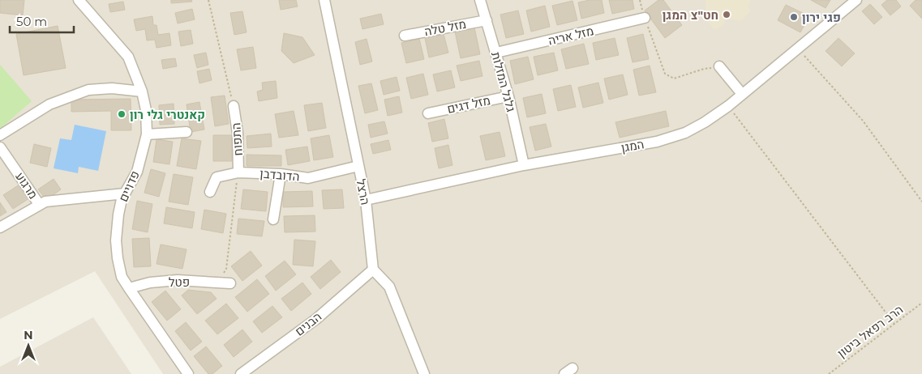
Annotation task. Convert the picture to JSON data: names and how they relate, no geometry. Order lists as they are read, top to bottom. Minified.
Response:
{"streets":{"street":["מזל טלה","מזל אריה","גלגל המזלות","מזל דגים","התפוח","המגן","הדובדבן","מרגוע","פדויים","הרצל","פטל","הבנים"],"path":["הרב רפאל ביטון"]},"crossings":[["מזל טלה","גלגל המזלות"],["מזל אריה","גלגל המזלות"],["גלגל המזלות","מזל דגים"],["גלגל המזלות","המגן"],["התפוח","הדובדבן"],["המגן","הרצל"],["הדובדבן","הרצל"],["פדויים","פטל"],["הרצל","הבנים"]],"places":["חט\"צ המגן","פגי ירון","קאנטרי גלי רון"],"scale_bar":"50 m","north":"top"}
